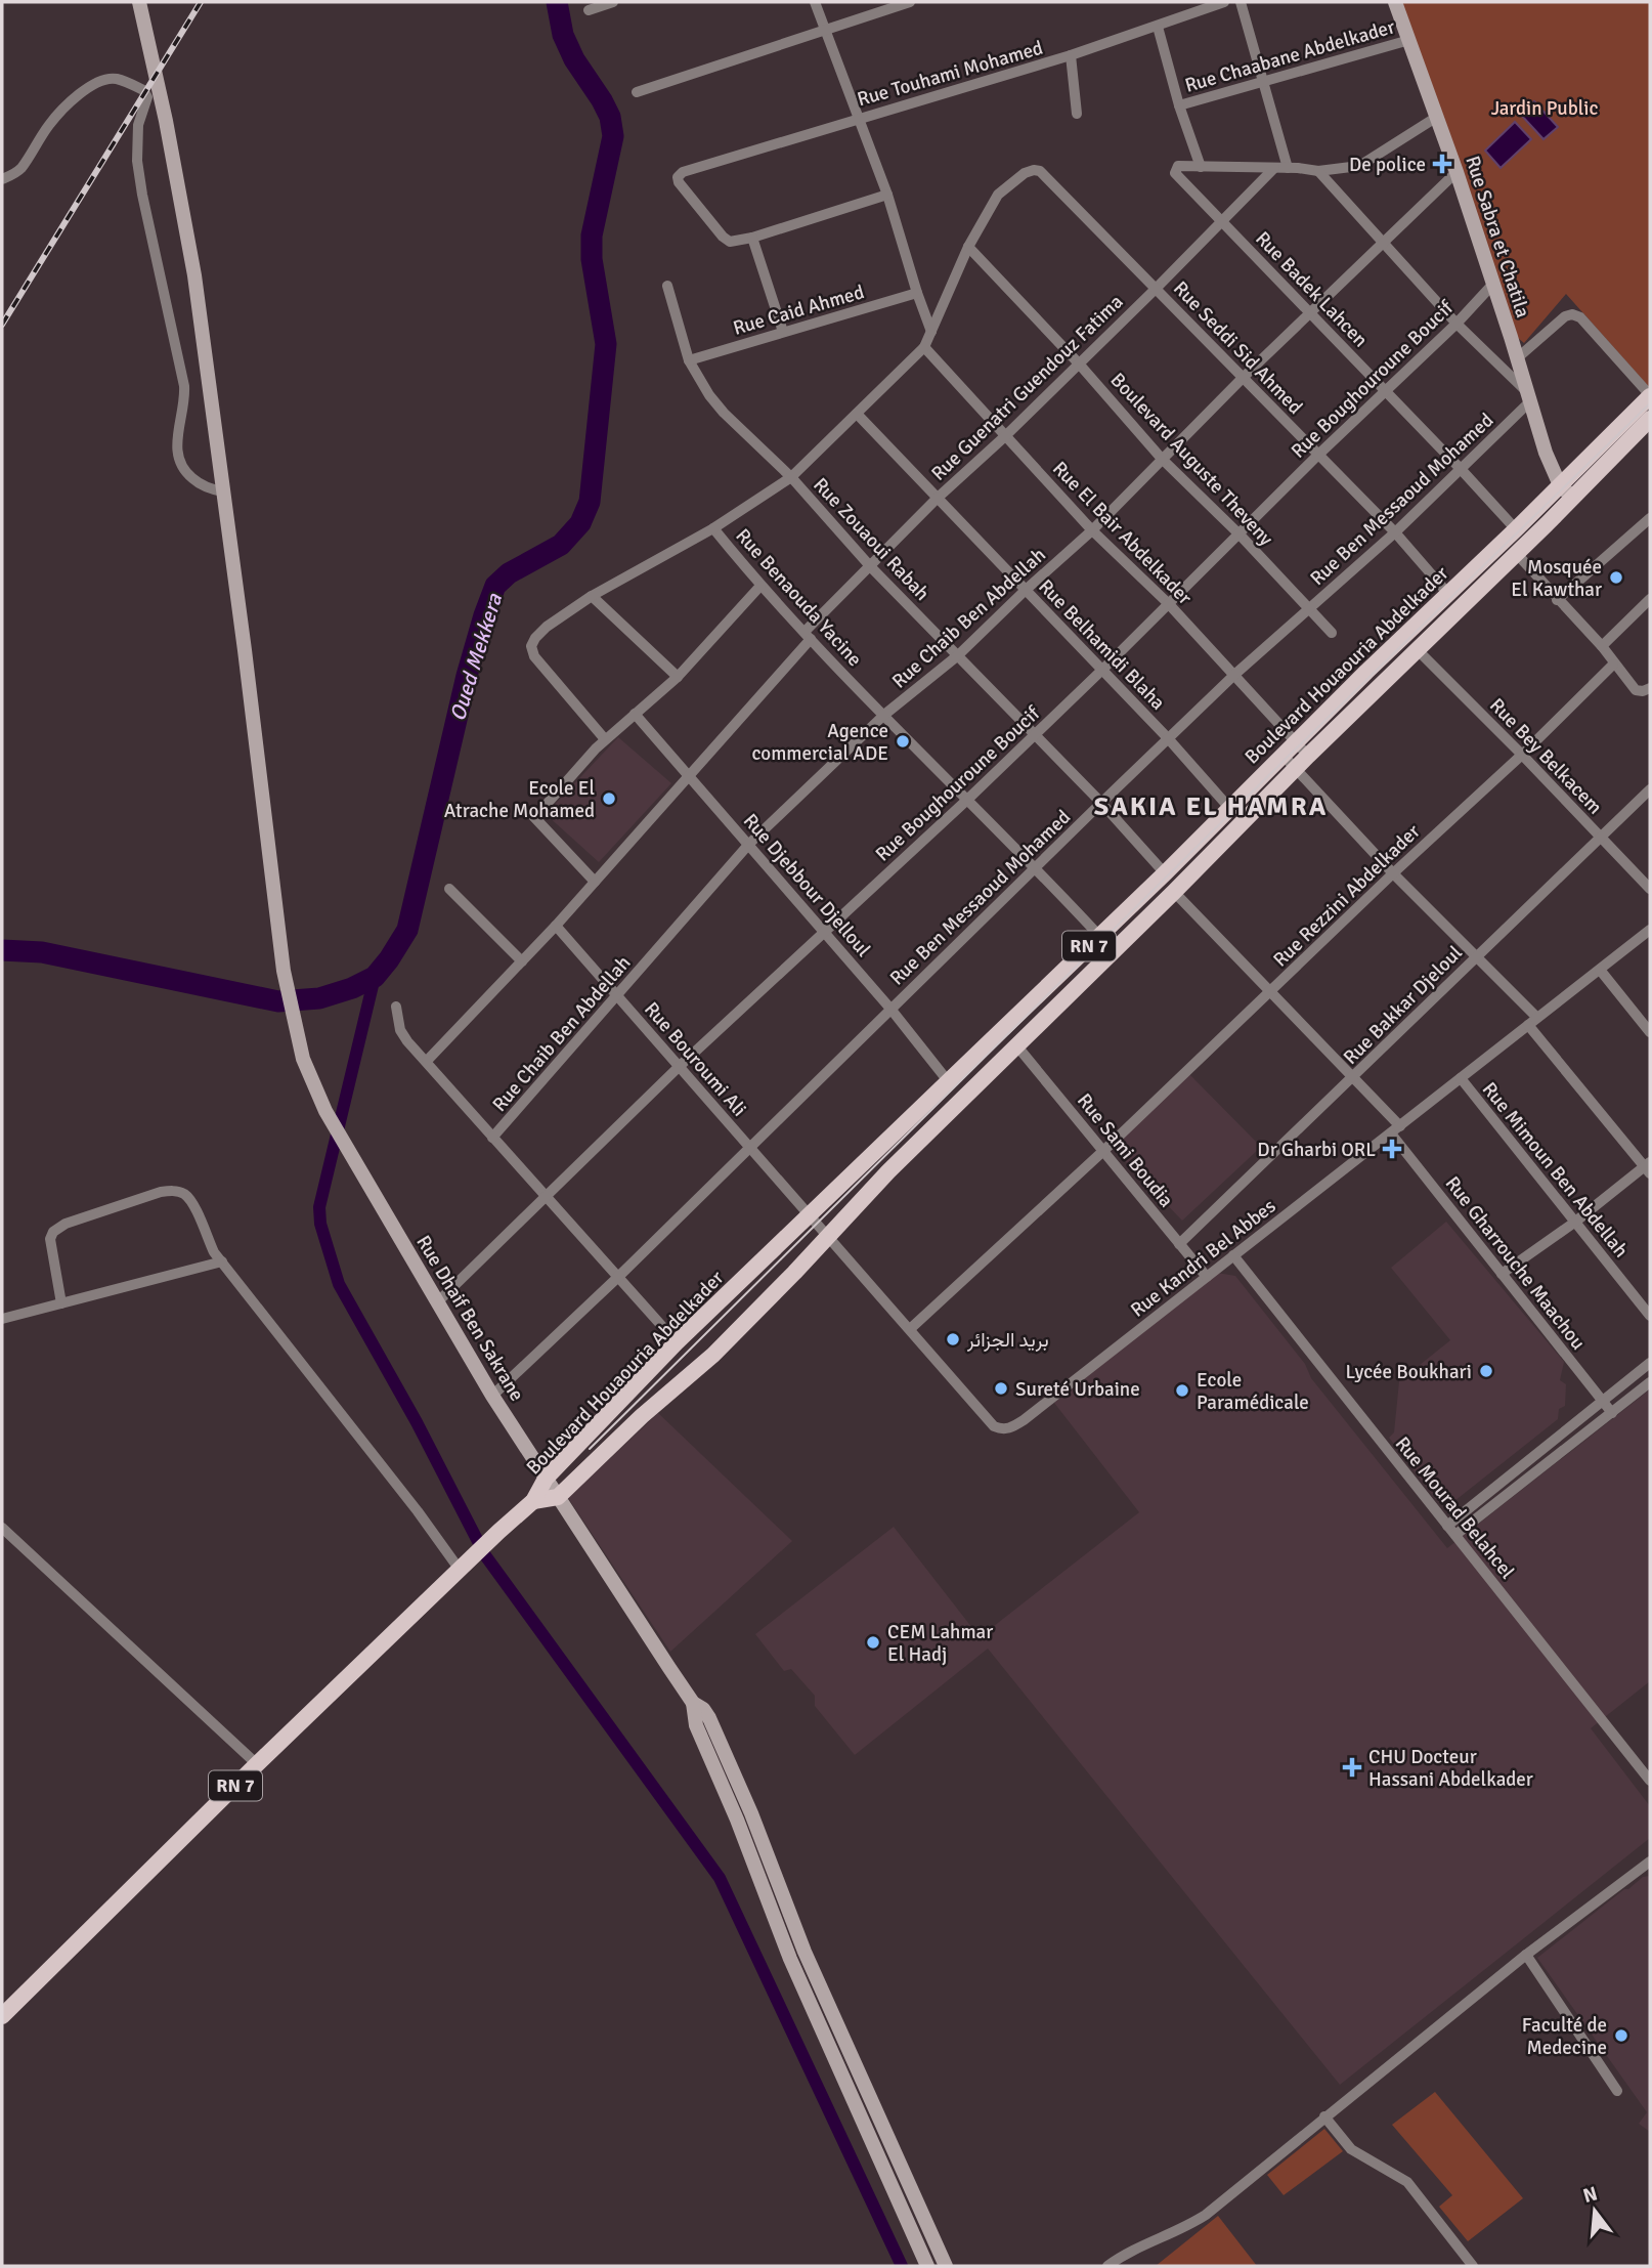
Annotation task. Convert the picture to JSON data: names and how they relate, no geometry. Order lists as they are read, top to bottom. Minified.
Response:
{"streets":{"main road":["Rue Sabra et Chatila","Boulevard Houaouria Abdelkader","RN 7","Rue Dhaif Ben Sakrane"],"street":["Rue Chaabane Abdelkader","Rue Touhami Mohamed","Rue Badek Lahcen","Rue Caid Ahmed","Rue Seddi Sid Ahmed","Rue Boughouroune Boucif","Rue Guenatri Guendouz Fatima","Boulevard Auguste Theveny","Rue Ben Messaoud Mohamed","Rue El Bair Abdelkader","Rue Zouaoui Rabah","Rue Benaouda Yacine","Rue Chaib Ben Abdellah","Rue Belhamidi Blaha","Rue Bey Belkacem","Rue Djebbour Djelloul","Rue Rezzini Abdelkader","Rue Bakkar Djeloul","Rue Bouroumi Ali","Rue Sami Boudia","Rue Mimoun Ben Abdellah","Rue Kandri Bel Abbes","Rue Gharrouche Maachou","Rue Mourad Belahcel"]},"crossings":[["Rue Chaabane Abdelkader","Rue Sabra et Chatila"],["Rue Sabra et Chatila","Rue Boughouroune Boucif"],["Rue Sabra et Chatila","Rue Ben Messaoud Mohamed"],["Rue Sabra et Chatila","Rue Chaib Ben Abdellah"],["Rue Sabra et Chatila","Boulevard Houaouria Abdelkader"],["Rue Badek Lahcen","Rue Boughouroune Boucif"],["Rue Badek Lahcen","Rue Guenatri Guendouz Fatima"],["Rue Badek Lahcen","Rue Ben Messaoud Mohamed"],["Rue Badek Lahcen","Rue Chaib Ben Abdellah"],["Rue Badek Lahcen","Boulevard Houaouria Abdelkader"],["Rue Caid Ahmed","Rue Zouaoui Rabah"],["Rue Seddi Sid Ahmed","Rue Boughouroune Boucif"],["Rue Seddi Sid Ahmed","Rue Guenatri Guendouz Fatima"],["Rue Seddi Sid Ahmed","Boulevard Auguste Theveny"],["Rue Seddi Sid Ahmed","Rue Ben Messaoud Mohamed"],["Rue Seddi Sid Ahmed","Rue Chaib Ben Abdellah"],["Rue Seddi Sid Ahmed","Boulevard Houaouria Abdelkader"],["Rue Boughouroune Boucif","Boulevard Auguste Theveny"],["Rue Boughouroune Boucif","Rue El Bair Abdelkader"],["Rue Boughouroune Boucif","Rue Zouaoui Rabah"],["Rue Boughouroune Boucif","Rue Benaouda Yacine"],["Rue Boughouroune Boucif","Rue Belhamidi Blaha"],["Rue Boughouroune Boucif","Rue Djebbour Djelloul"],["Rue Boughouroune Boucif","Rue Bouroumi Ali"],["Rue Boughouroune Boucif","Rue Dhaif Ben Sakrane"],["Rue Guenatri Guendouz Fatima","Boulevard Auguste Theveny"],["Rue Guenatri Guendouz Fatima","Rue El Bair Abdelkader"],["Rue Guenatri Guendouz Fatima","Rue Zouaoui Rabah"],["Rue Guenatri Guendouz Fatima","Rue Benaouda Yacine"],["Rue Guenatri Guendouz Fatima","Rue Belhamidi Blaha"],["Boulevard Auguste Theveny","Rue Ben Messaoud Mohamed"],["Boulevard Auguste Theveny","Rue Chaib Ben Abdellah"],["Rue Ben Messaoud Mohamed","Rue El Bair Abdelkader"],["Rue Ben Messaoud Mohamed","Rue Zouaoui Rabah"],["Rue Ben Messaoud Mohamed","Rue Benaouda Yacine"],["Rue Ben Messaoud Mohamed","Rue Belhamidi Blaha"],["Rue Ben Messaoud Mohamed","Rue Djebbour Djelloul"],["Rue Ben Messaoud Mohamed","Rue Bouroumi Ali"],["Rue Ben Messaoud Mohamed","Rue Dhaif Ben Sakrane"],["Rue El Bair Abdelkader","Rue Chaib Ben Abdellah"],["Rue El Bair Abdelkader","Boulevard Houaouria Abdelkader"],["Rue Zouaoui Rabah","Rue Chaib Ben Abdellah"],["Rue Zouaoui Rabah","Boulevard Houaouria Abdelkader"],["Rue Benaouda Yacine","Rue Chaib Ben Abdellah"],["Rue Benaouda Yacine","Boulevard Houaouria Abdelkader"],["Rue Chaib Ben Abdellah","Rue Belhamidi Blaha"],["Rue Chaib Ben Abdellah","Rue Djebbour Djelloul"],["Rue Chaib Ben Abdellah","Rue Bouroumi Ali"],["Rue Belhamidi Blaha","Boulevard Houaouria Abdelkader"],["Boulevard Houaouria Abdelkader","Rue Bey Belkacem"],["Boulevard Houaouria Abdelkader","Rue Djebbour Djelloul"],["Boulevard Houaouria Abdelkader","RN 7"],["Boulevard Houaouria Abdelkader","Rue Bouroumi Ali"],["Boulevard Houaouria Abdelkader","Rue Sami Boudia"],["Boulevard Houaouria Abdelkader","Rue Kandri Bel Abbes"],["Boulevard Houaouria Abdelkader","Rue Dhaif Ben Sakrane"],["Rue Bey Belkacem","Rue Rezzini Abdelkader"],["Rue Bey Belkacem","Rue Bakkar Djeloul"],["Rue Rezzini Abdelkader","Rue Sami Boudia"],["Rue Rezzini Abdelkader","Rue Kandri Bel Abbes"],["Rue Bakkar Djeloul","Rue Sami Boudia"],["Rue Bouroumi Ali","Rue Kandri Bel Abbes"],["Rue Sami Boudia","Rue Kandri Bel Abbes"],["Rue Mimoun Ben Abdellah","Rue Kandri Bel Abbes"],["Rue Kandri Bel Abbes","Rue Gharrouche Maachou"],["Rue Kandri Bel Abbes","Rue Mourad Belahcel"]],"districts":["SAKIA EL HAMRA"],"water":["Oued Mekkera"],"parks":["Jardin Public"],"places":{"health":["De police","Dr Gharbi ORL","CHU Docteur Hassani Abdelkader"],"other":["Mosquée El Kawthar","Agence commercial ADE","Ecole El Atrache Mohamed","بريد الجزائر","Lycée Boukhari","Sureté Urbaine","Ecole Paramédicale","CEM Lahmar El Hadj","Faculté de Medecine"]},"north":"top"}
